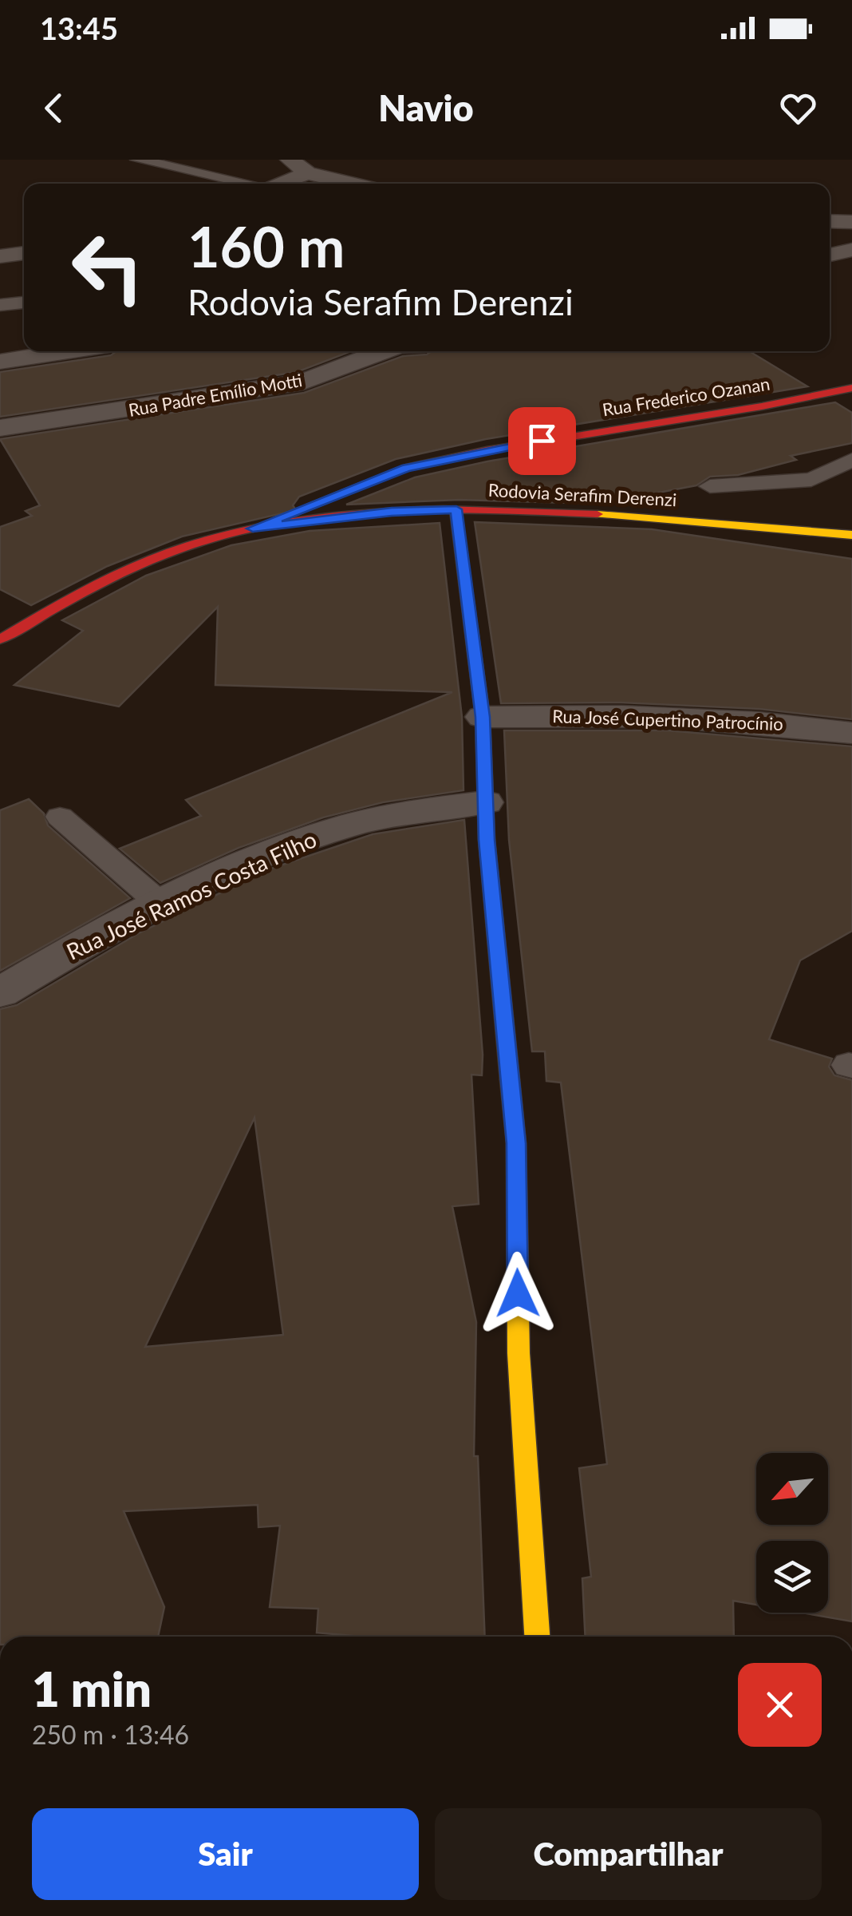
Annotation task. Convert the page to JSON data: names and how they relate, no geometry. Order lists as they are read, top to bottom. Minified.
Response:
{"streets":{"street":["Rua Padre Emílio Motti","Rua Frederico Ozanan","Rodovia Serafim Derenzi","Rua José Cupertino Patrocínio","Rua José Ramos Costa Filho"]},"crossings":[["Rua Frederico Ozanan","Rodovia Serafim Derenzi"]],"north":"bottom left","page":{"status":"13:45","header":"Navio","turn":["160 m","Rodovia Serafim Derenzi"],"heading":["1 min","250 m · 13:46"],"buttons":["Sair","Compartilhar"]}}
